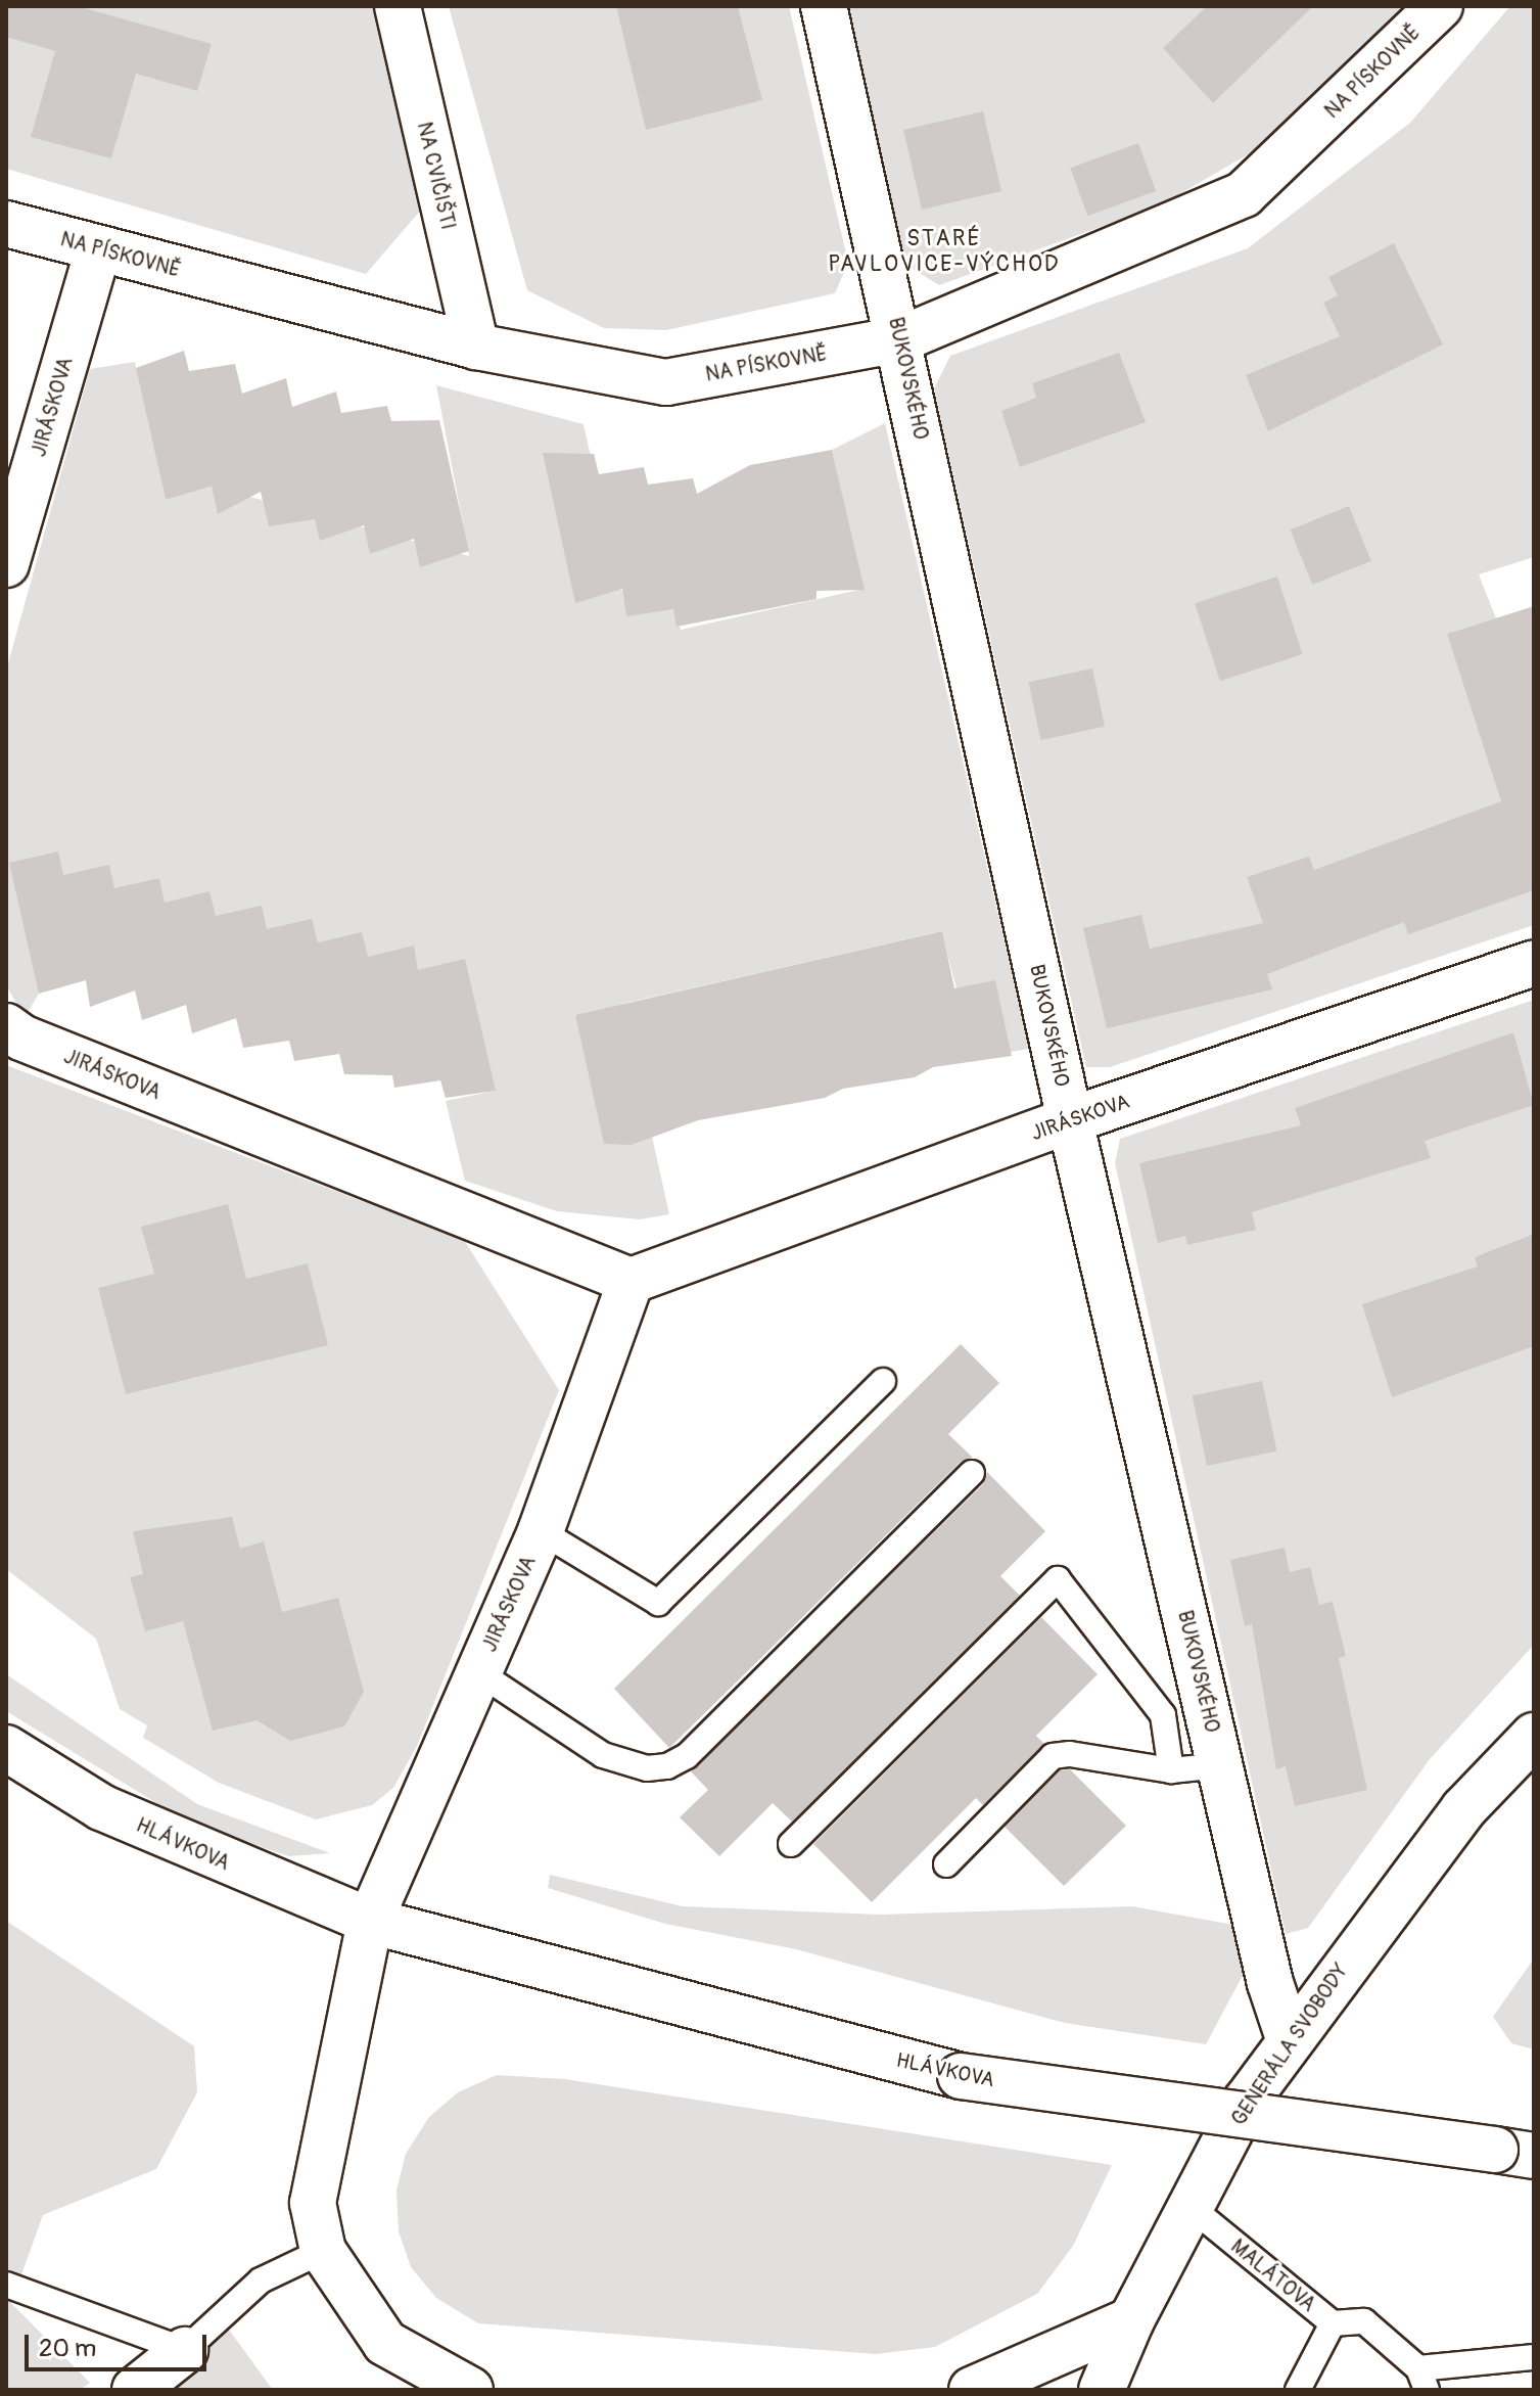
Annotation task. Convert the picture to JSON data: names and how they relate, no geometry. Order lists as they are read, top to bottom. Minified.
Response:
{"streets":{"street":["NA PÍSKOVNĚ","NA CVIČIŠTI","BUKOVSKÉHO","JIRÁSKOVA","HLÁVKOVA","GENERÁLA SVOBODY"],"lane":["MALÁTOVA"]},"crossings":[["NA PÍSKOVNĚ","NA CVIČIŠTI"],["NA PÍSKOVNĚ","BUKOVSKÉHO"],["NA PÍSKOVNĚ","JIRÁSKOVA"],["BUKOVSKÉHO","JIRÁSKOVA"],["BUKOVSKÉHO","GENERÁLA SVOBODY"],["JIRÁSKOVA","HLÁVKOVA"],["GENERÁLA SVOBODY","MALÁTOVA"]],"districts":["STARÉ PAVLOVICE-VÝCHOD"],"scale_bar":"20 m"}
